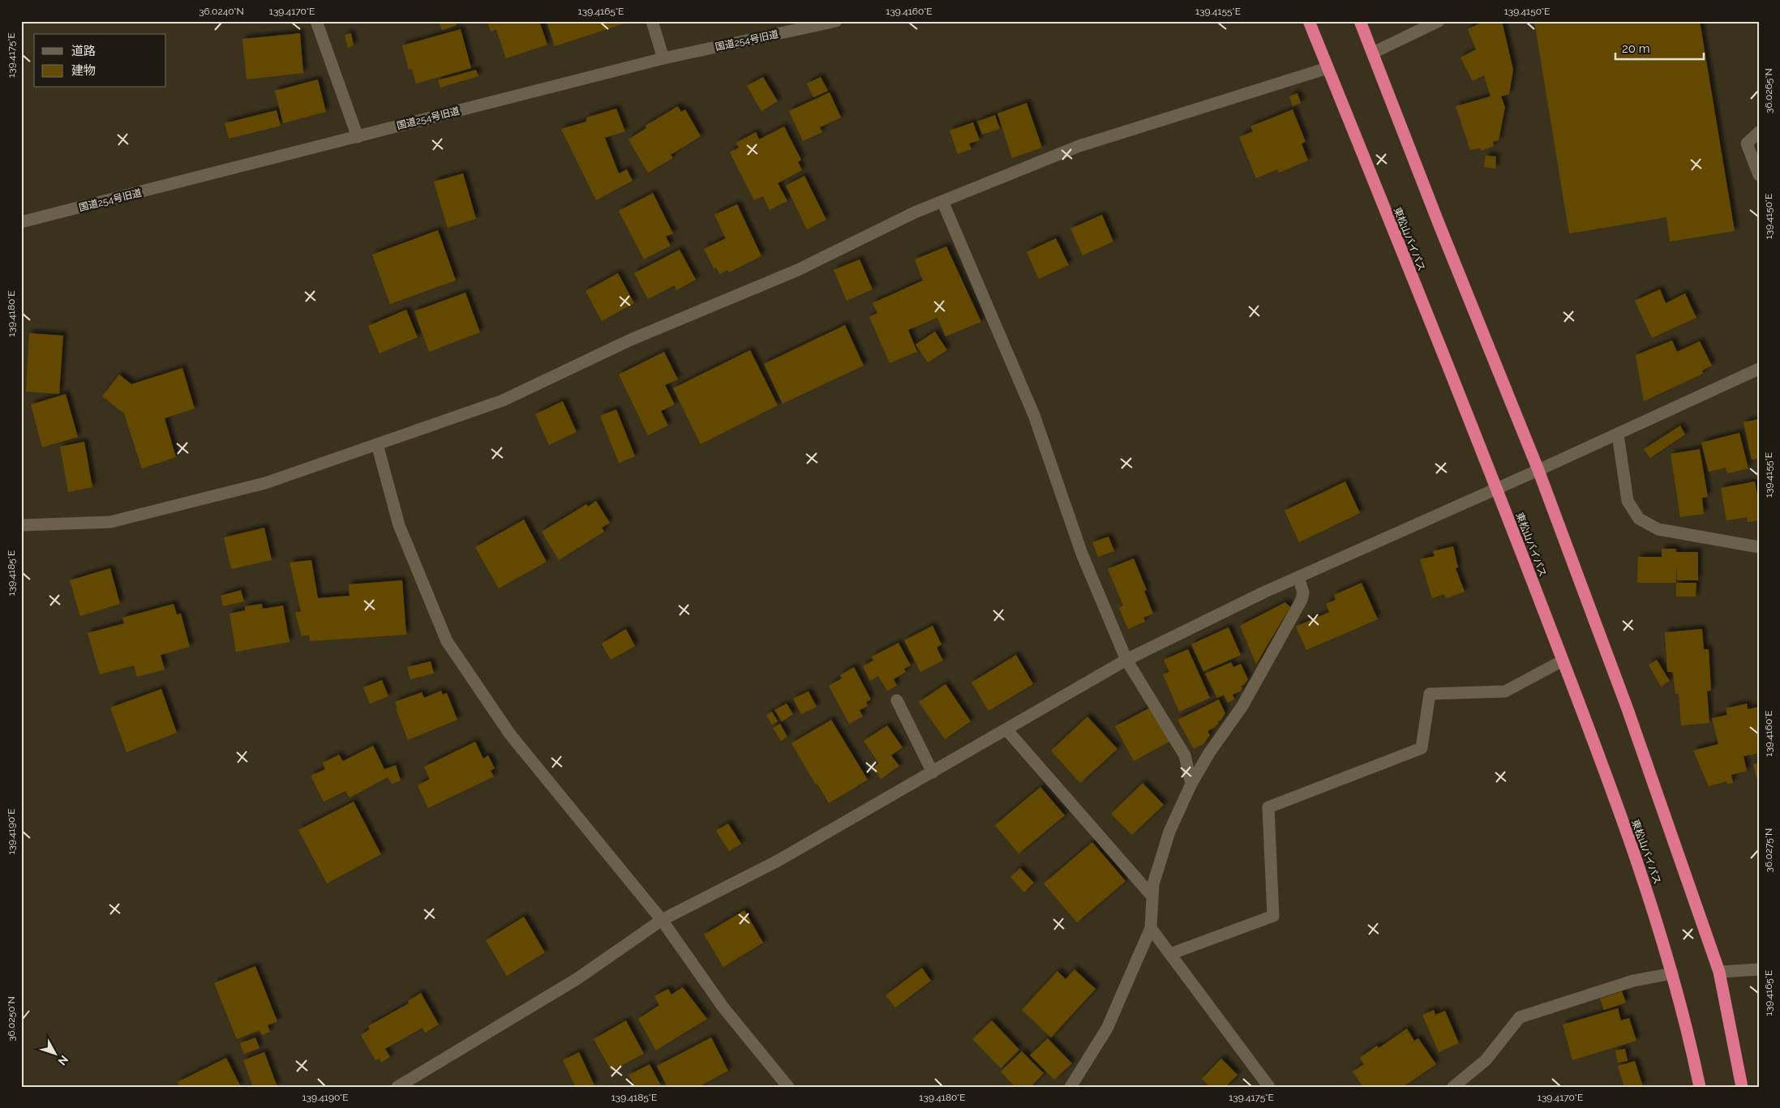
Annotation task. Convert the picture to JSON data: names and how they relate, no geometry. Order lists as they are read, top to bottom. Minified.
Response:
{"streets":{"highway":["東松山バイパス"],"street":["国道254号旧道"]},"legend":["道路","建物"],"scale_bar":"20 m","north":"bottom right","coordinates":["36.0240°N","139.4170°E","139.4165°E","139.4160°E","139.4155°E","139.4150°E","139.4175°E","36.0265°N","139.4180°E","139.4185°E","139.4190°E","36.0275°N","36.0250°N"]}
